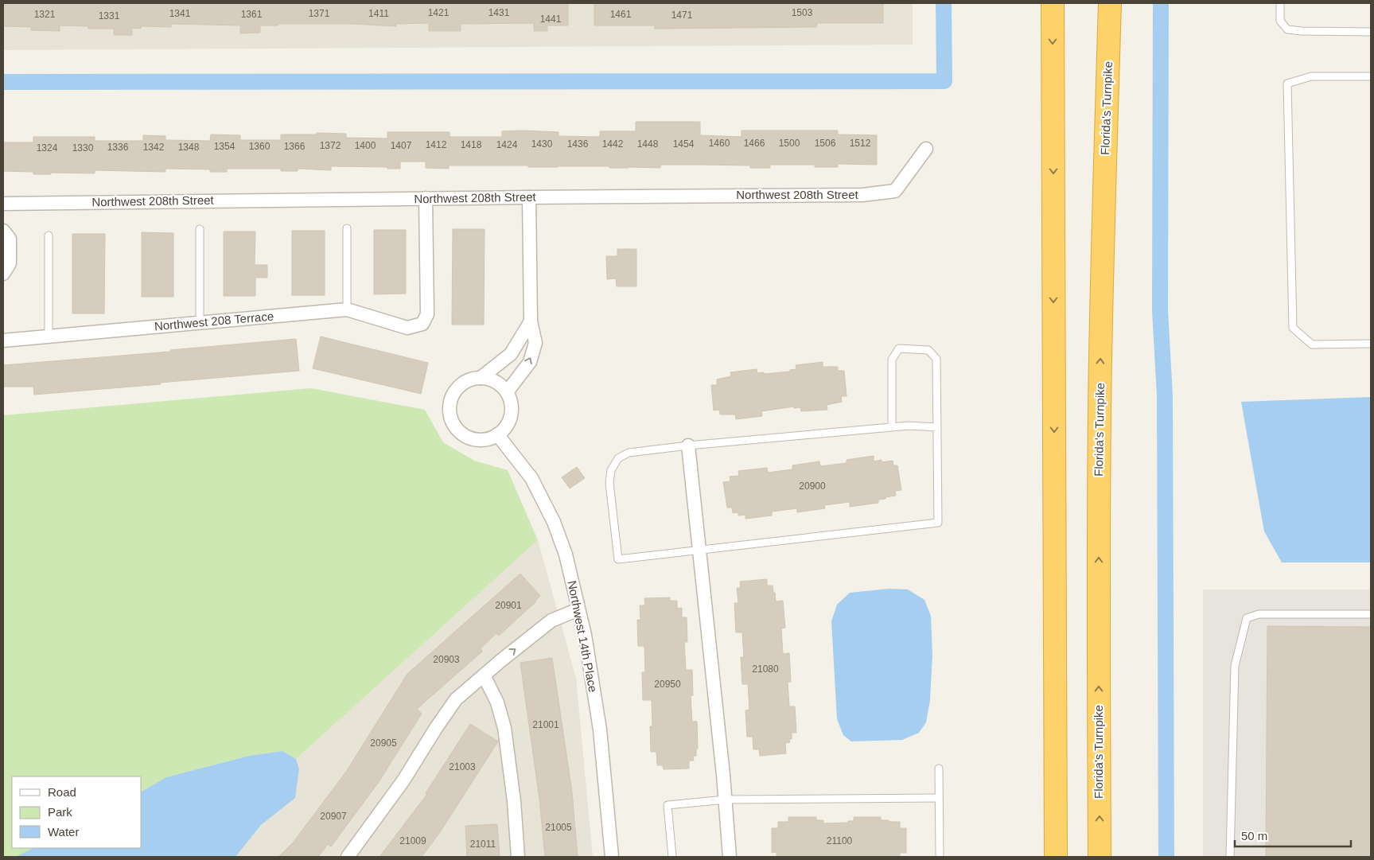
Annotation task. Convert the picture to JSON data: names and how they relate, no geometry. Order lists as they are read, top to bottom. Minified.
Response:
{"streets":{"highway":["Florida's Turnpike"],"street":["Northwest 208th Street","Northwest 208 Terrace","Northwest 14th Place"]},"crossings":[["Northwest 208th Street","Northwest 208 Terrace"]],"house_numbers":["1421","1431","1503","1341","1371","1411","1321","1361","1461","1471","1331","1441","1460","1466","1500","1506","1512","1430","1436","1442","1448","1454","1412","1418","1424","1372","1400","1407","1354","1360","1366","1336","1342","1348","1324","1330","20900","20901","20903","21080","20950","21001","20905","21003","20907","21005","21009","21100","21011"],"legend":["Road","Park","Water"],"scale_bar":"50 m"}
